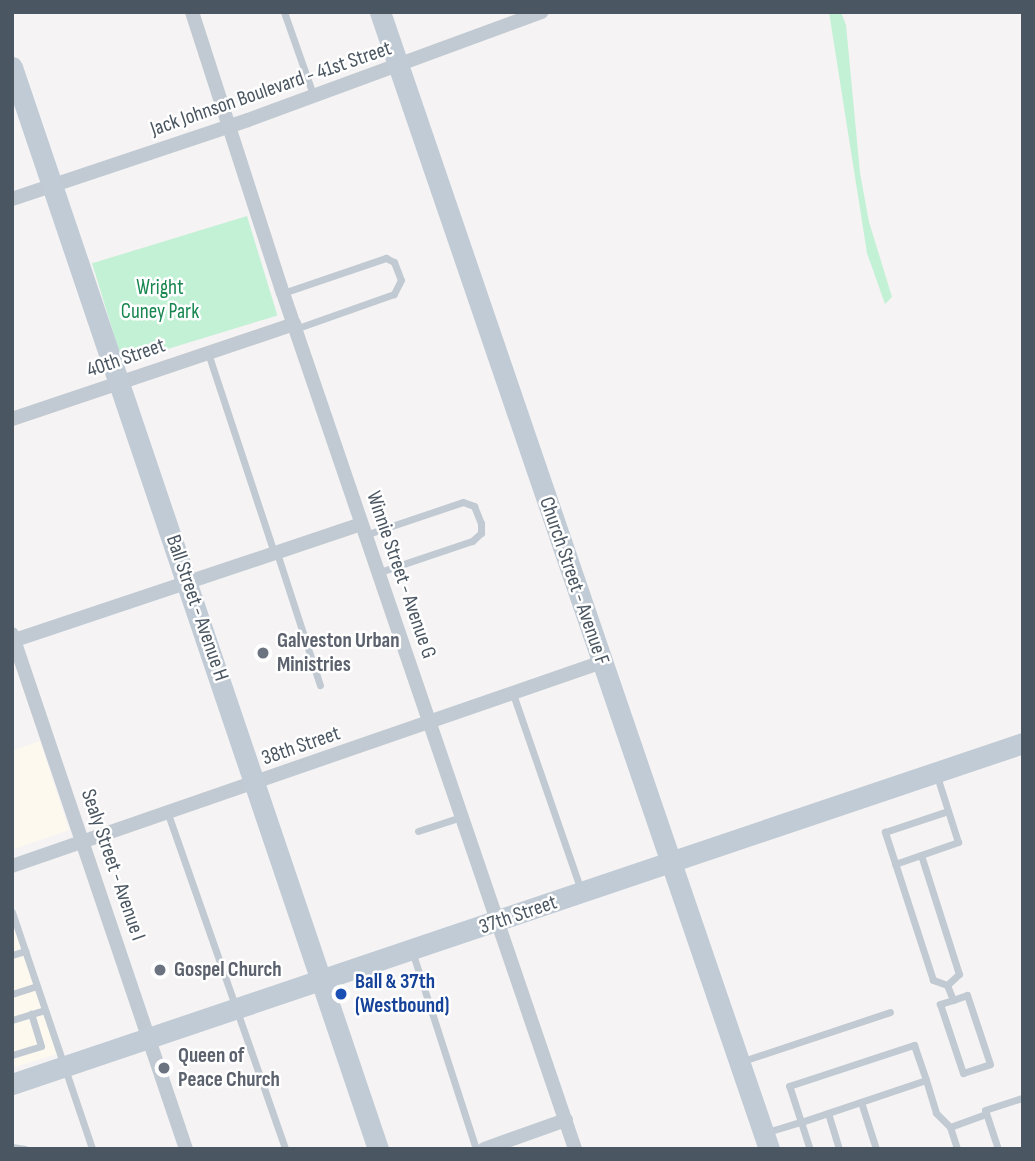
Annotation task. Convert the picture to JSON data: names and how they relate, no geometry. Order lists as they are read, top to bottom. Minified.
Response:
{"streets":{"street":["Jack Johnson Boulevard - 41st Street","40th Street","Winnie Street - Avenue G","Church Street - Avenue F","Ball Street - Avenue H","38th Street","Sealy Street - Avenue I","37th Street"]},"crossings":[["Jack Johnson Boulevard - 41st Street","Winnie Street - Avenue G"],["Jack Johnson Boulevard - 41st Street","Church Street - Avenue F"],["Jack Johnson Boulevard - 41st Street","Ball Street - Avenue H"],["40th Street","Winnie Street - Avenue G"],["40th Street","Ball Street - Avenue H"],["Winnie Street - Avenue G","38th Street"],["Winnie Street - Avenue G","37th Street"],["Church Street - Avenue F","38th Street"],["Church Street - Avenue F","37th Street"],["Ball Street - Avenue H","38th Street"],["Ball Street - Avenue H","37th Street"],["38th Street","Sealy Street - Avenue I"],["Sealy Street - Avenue I","37th Street"]],"parks":["Wright Cuney Park"],"places":["Galveston Urban Ministries","Gospel Church","Ball & 37th (Westbound)","Queen of Peace Church"]}
